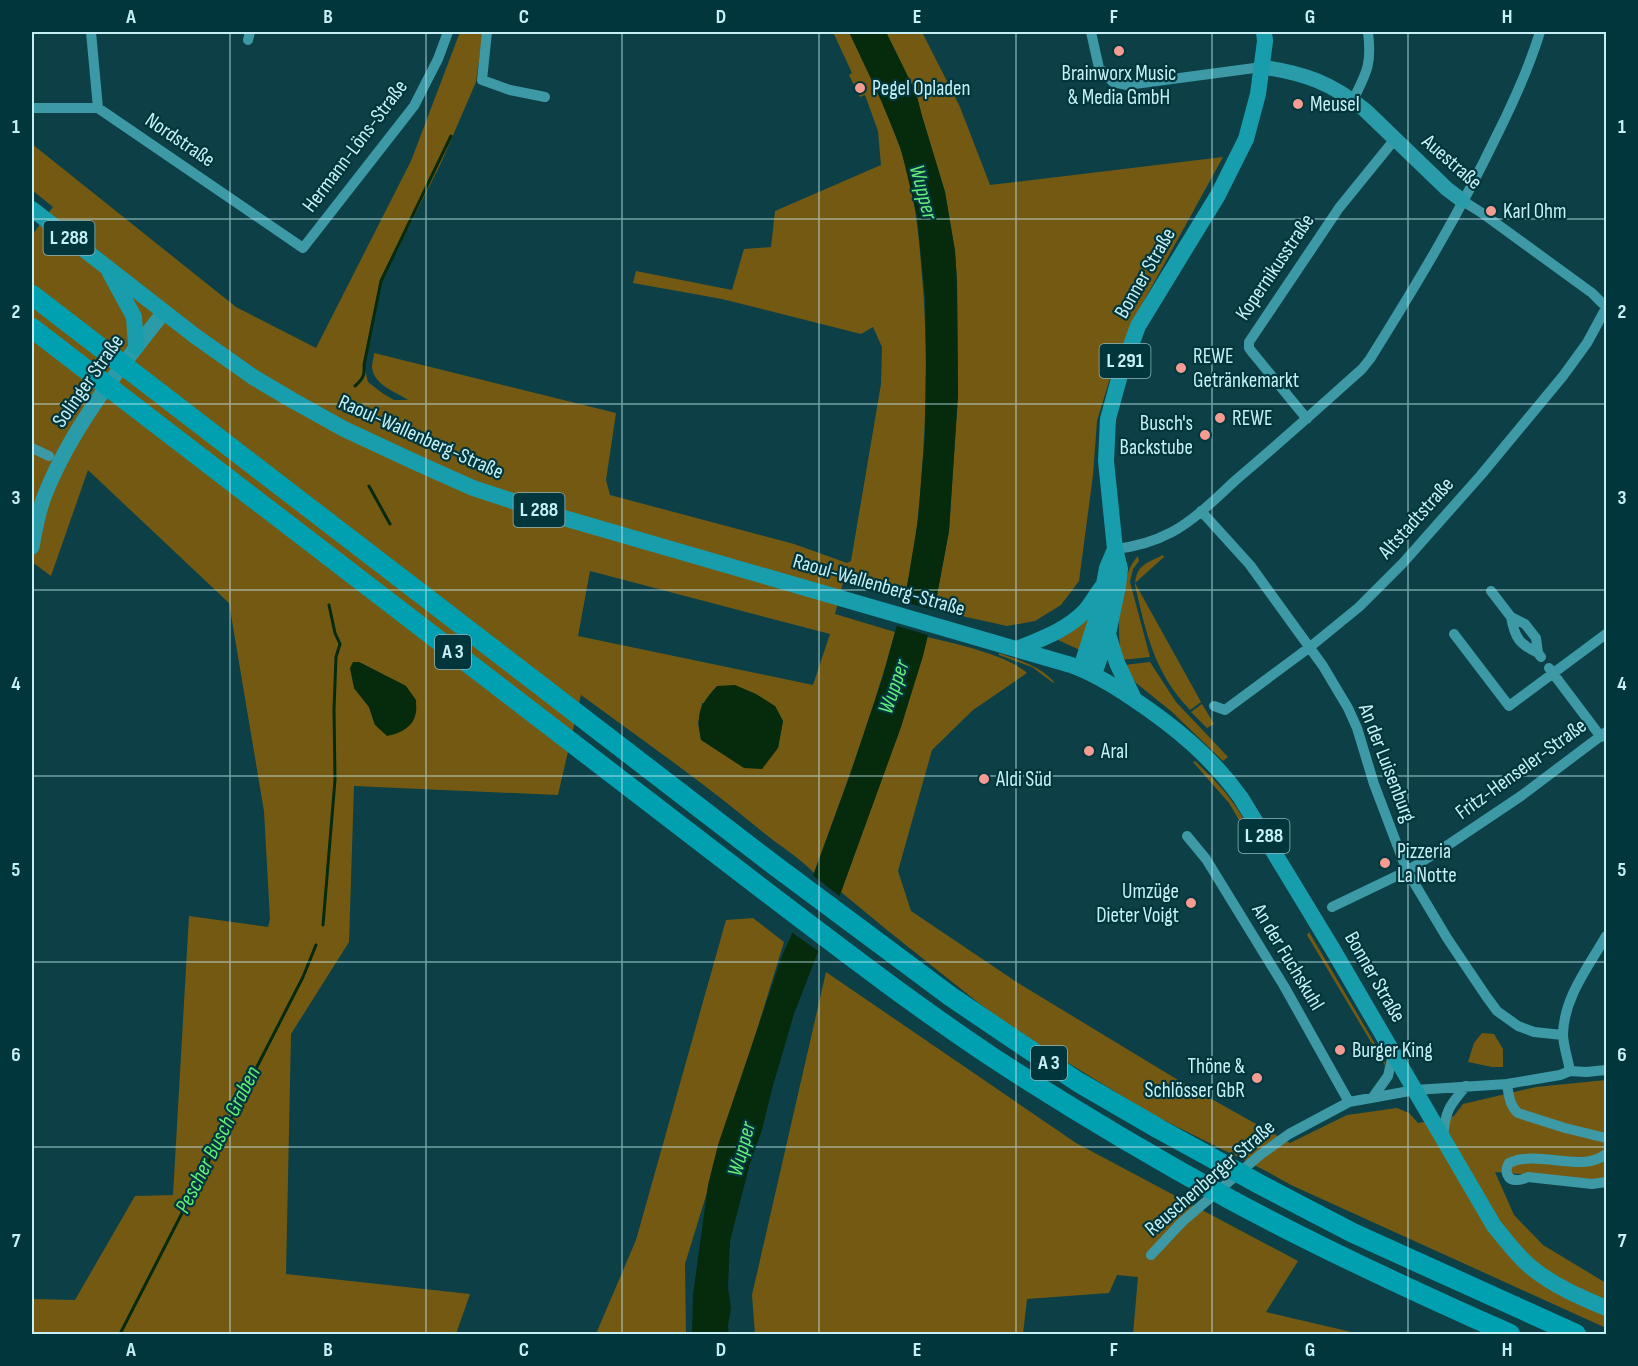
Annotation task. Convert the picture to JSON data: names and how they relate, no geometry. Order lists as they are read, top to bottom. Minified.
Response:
{"streets":{"highway":["A 3"],"main road":["Auestraße","L 288","Bonner Straße","L 291","Solinger Straße","Raoul-Wallenberg-Straße"],"street":["Nordstraße","Hermann-Löns-Straße","Kopernikusstraße","Altstadtstraße","An der Luisenburg","Fritz-Henseler-Straße","An der Fuchskuhl","Reuschenberger Straße"]},"crossings":[["Nordstraße","Hermann-Löns-Straße"],["Auestraße","Kopernikusstraße"],["Auestraße","Bonner Straße"],["Auestraße","Altstadtstraße"],["Bonner Straße","Raoul-Wallenberg-Straße"],["Bonner Straße","Reuschenberger Straße"],["Solinger Straße","Raoul-Wallenberg-Straße"],["Altstadtstraße","An der Luisenburg"],["An der Luisenburg","Fritz-Henseler-Straße"],["An der Fuchskuhl","Reuschenberger Straße"]],"water":["Wupper","Pescher Busch Graben"],"places":["Brainworx Music & Media GmbH","Pegel Opladen","Meusel","Karl Ohm","REWE Getränkemarkt","REWE","Busch's Backstube","Aral","Aldi Süd","Pizzeria La Notte","Umzüge Dieter Voigt","Burger King","Thöne & Schlösser GbR"],"grid":{"columns":["A","B","C","D","E","F","G","H"],"rows":["1","2","3","4","5","6","7"]}}
